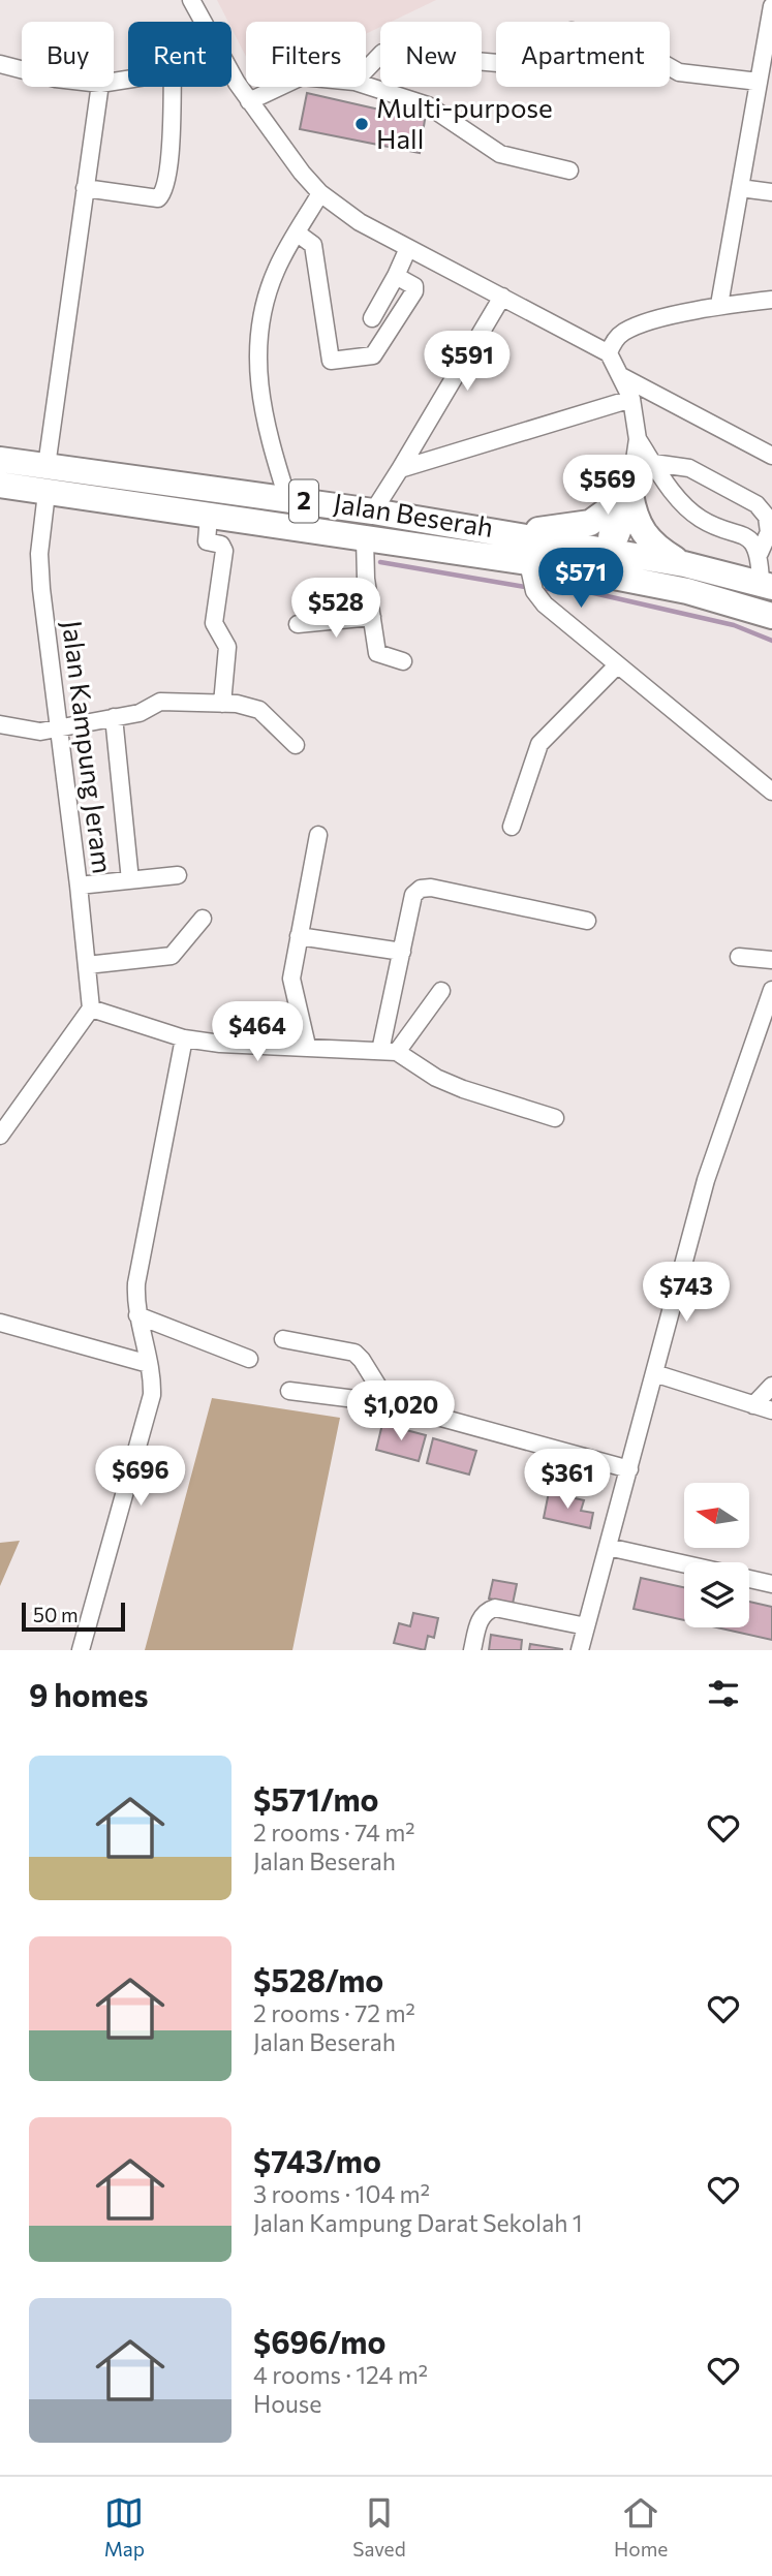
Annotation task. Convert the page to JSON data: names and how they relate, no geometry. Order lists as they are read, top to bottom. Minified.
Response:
{"streets":{"highway":["2","Jalan Beserah"],"street":["Jalan Kampung Jeram"]},"crossings":[["Jalan Beserah","Jalan Kampung Jeram"]],"places":["Multi-purpose Hall"],"scale_bar":"50 m","north":"left","page":{"chip":["Buy","Rent","Filters","New","Apartment"],"price":["$591","$569","$571","$528","$464","$743","$1,020","$696","$361"],"scale":"50 m","heading":"9 homes","list":[{"name":"$571/mo","note":"2 rooms · 74 m² · Jalan Beserah"},{"name":"$528/mo","note":"2 rooms · 72 m² · Jalan Beserah"},{"name":"$743/mo","note":"3 rooms · 104 m² · Jalan Kampung Darat Sekolah 1"},{"name":"$696/mo","note":"4 rooms · 124 m² · House"}],"tabs":["Map","Saved","Home"]}}
